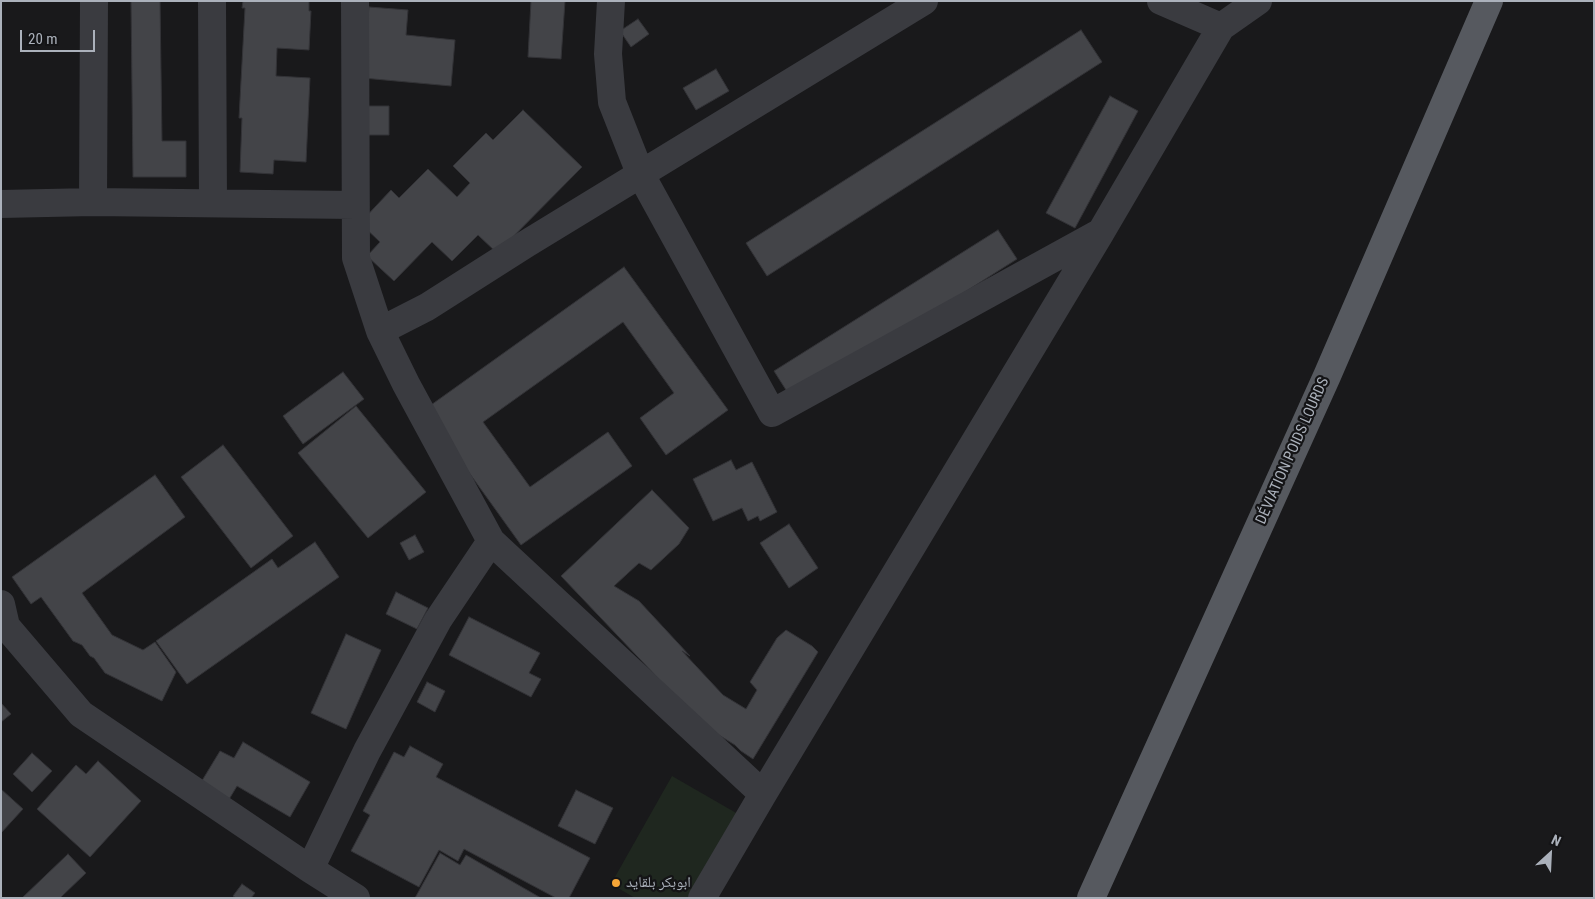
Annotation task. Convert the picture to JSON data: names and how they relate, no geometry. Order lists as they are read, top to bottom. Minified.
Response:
{"streets":{"main road":["DÉVIATION POIDS LOURDS"]},"places":["ابوبكر بلقايد"],"scale_bar":"20 m","north":"top right"}
